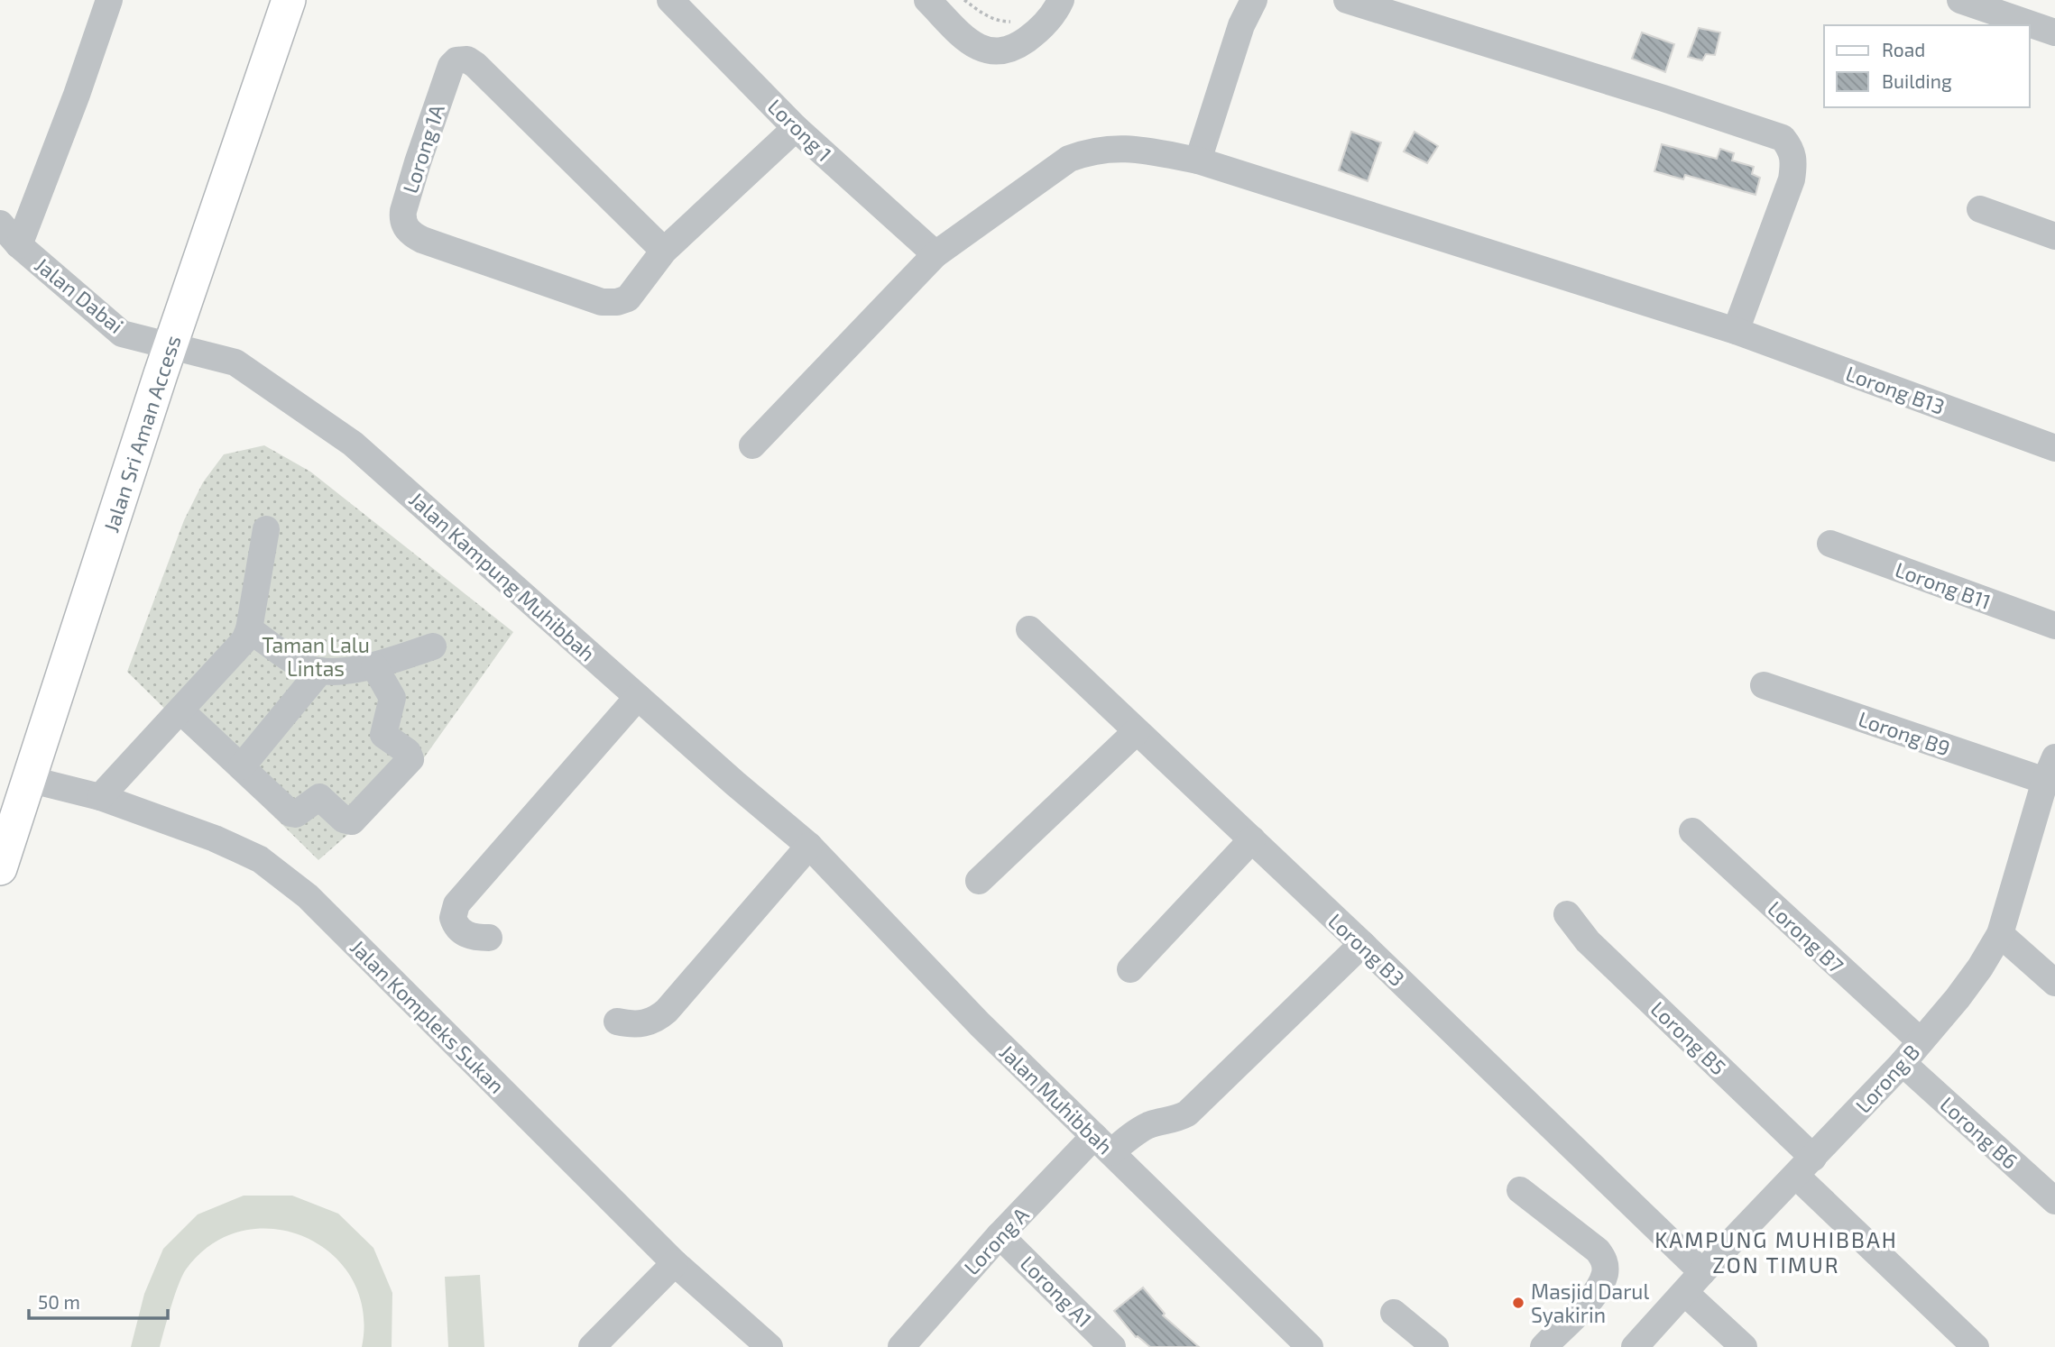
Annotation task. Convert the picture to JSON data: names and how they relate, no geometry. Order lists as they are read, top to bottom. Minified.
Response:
{"streets":{"main road":["Jalan Sri Aman Access"],"street":["Lorong 1","Lorong 1A","Jalan Dabai","Lorong B13","Jalan Kampung Muhibbah","Lorong B11","Lorong B9","Lorong B7","Lorong B3","Jalan Kompleks Sukan","Lorong B5","Lorong B","Jalan Muhibbah","Lorong B6","Lorong A","Lorong A1"]},"crossings":[["Lorong 1","Lorong 1A"],["Lorong 1","Lorong B13"],["Jalan Dabai","Jalan Sri Aman Access"],["Jalan Dabai","Jalan Kampung Muhibbah"],["Jalan Sri Aman Access","Jalan Kampung Muhibbah"],["Jalan Sri Aman Access","Jalan Kompleks Sukan"],["Jalan Kampung Muhibbah","Jalan Muhibbah"],["Lorong B9","Lorong B"],["Lorong B7","Lorong B"],["Lorong B3","Lorong B"],["Lorong B3","Lorong A"],["Lorong B5","Lorong B"],["Lorong B","Lorong B6"],["Jalan Muhibbah","Lorong A"],["Lorong A","Lorong A1"]],"districts":["KAMPUNG MUHIBBAH ZON TIMUR"],"parks":["Taman Lalu Lintas"],"places":["Masjid Darul Syakirin"],"legend":["Road","Building"],"scale_bar":"50 m"}
